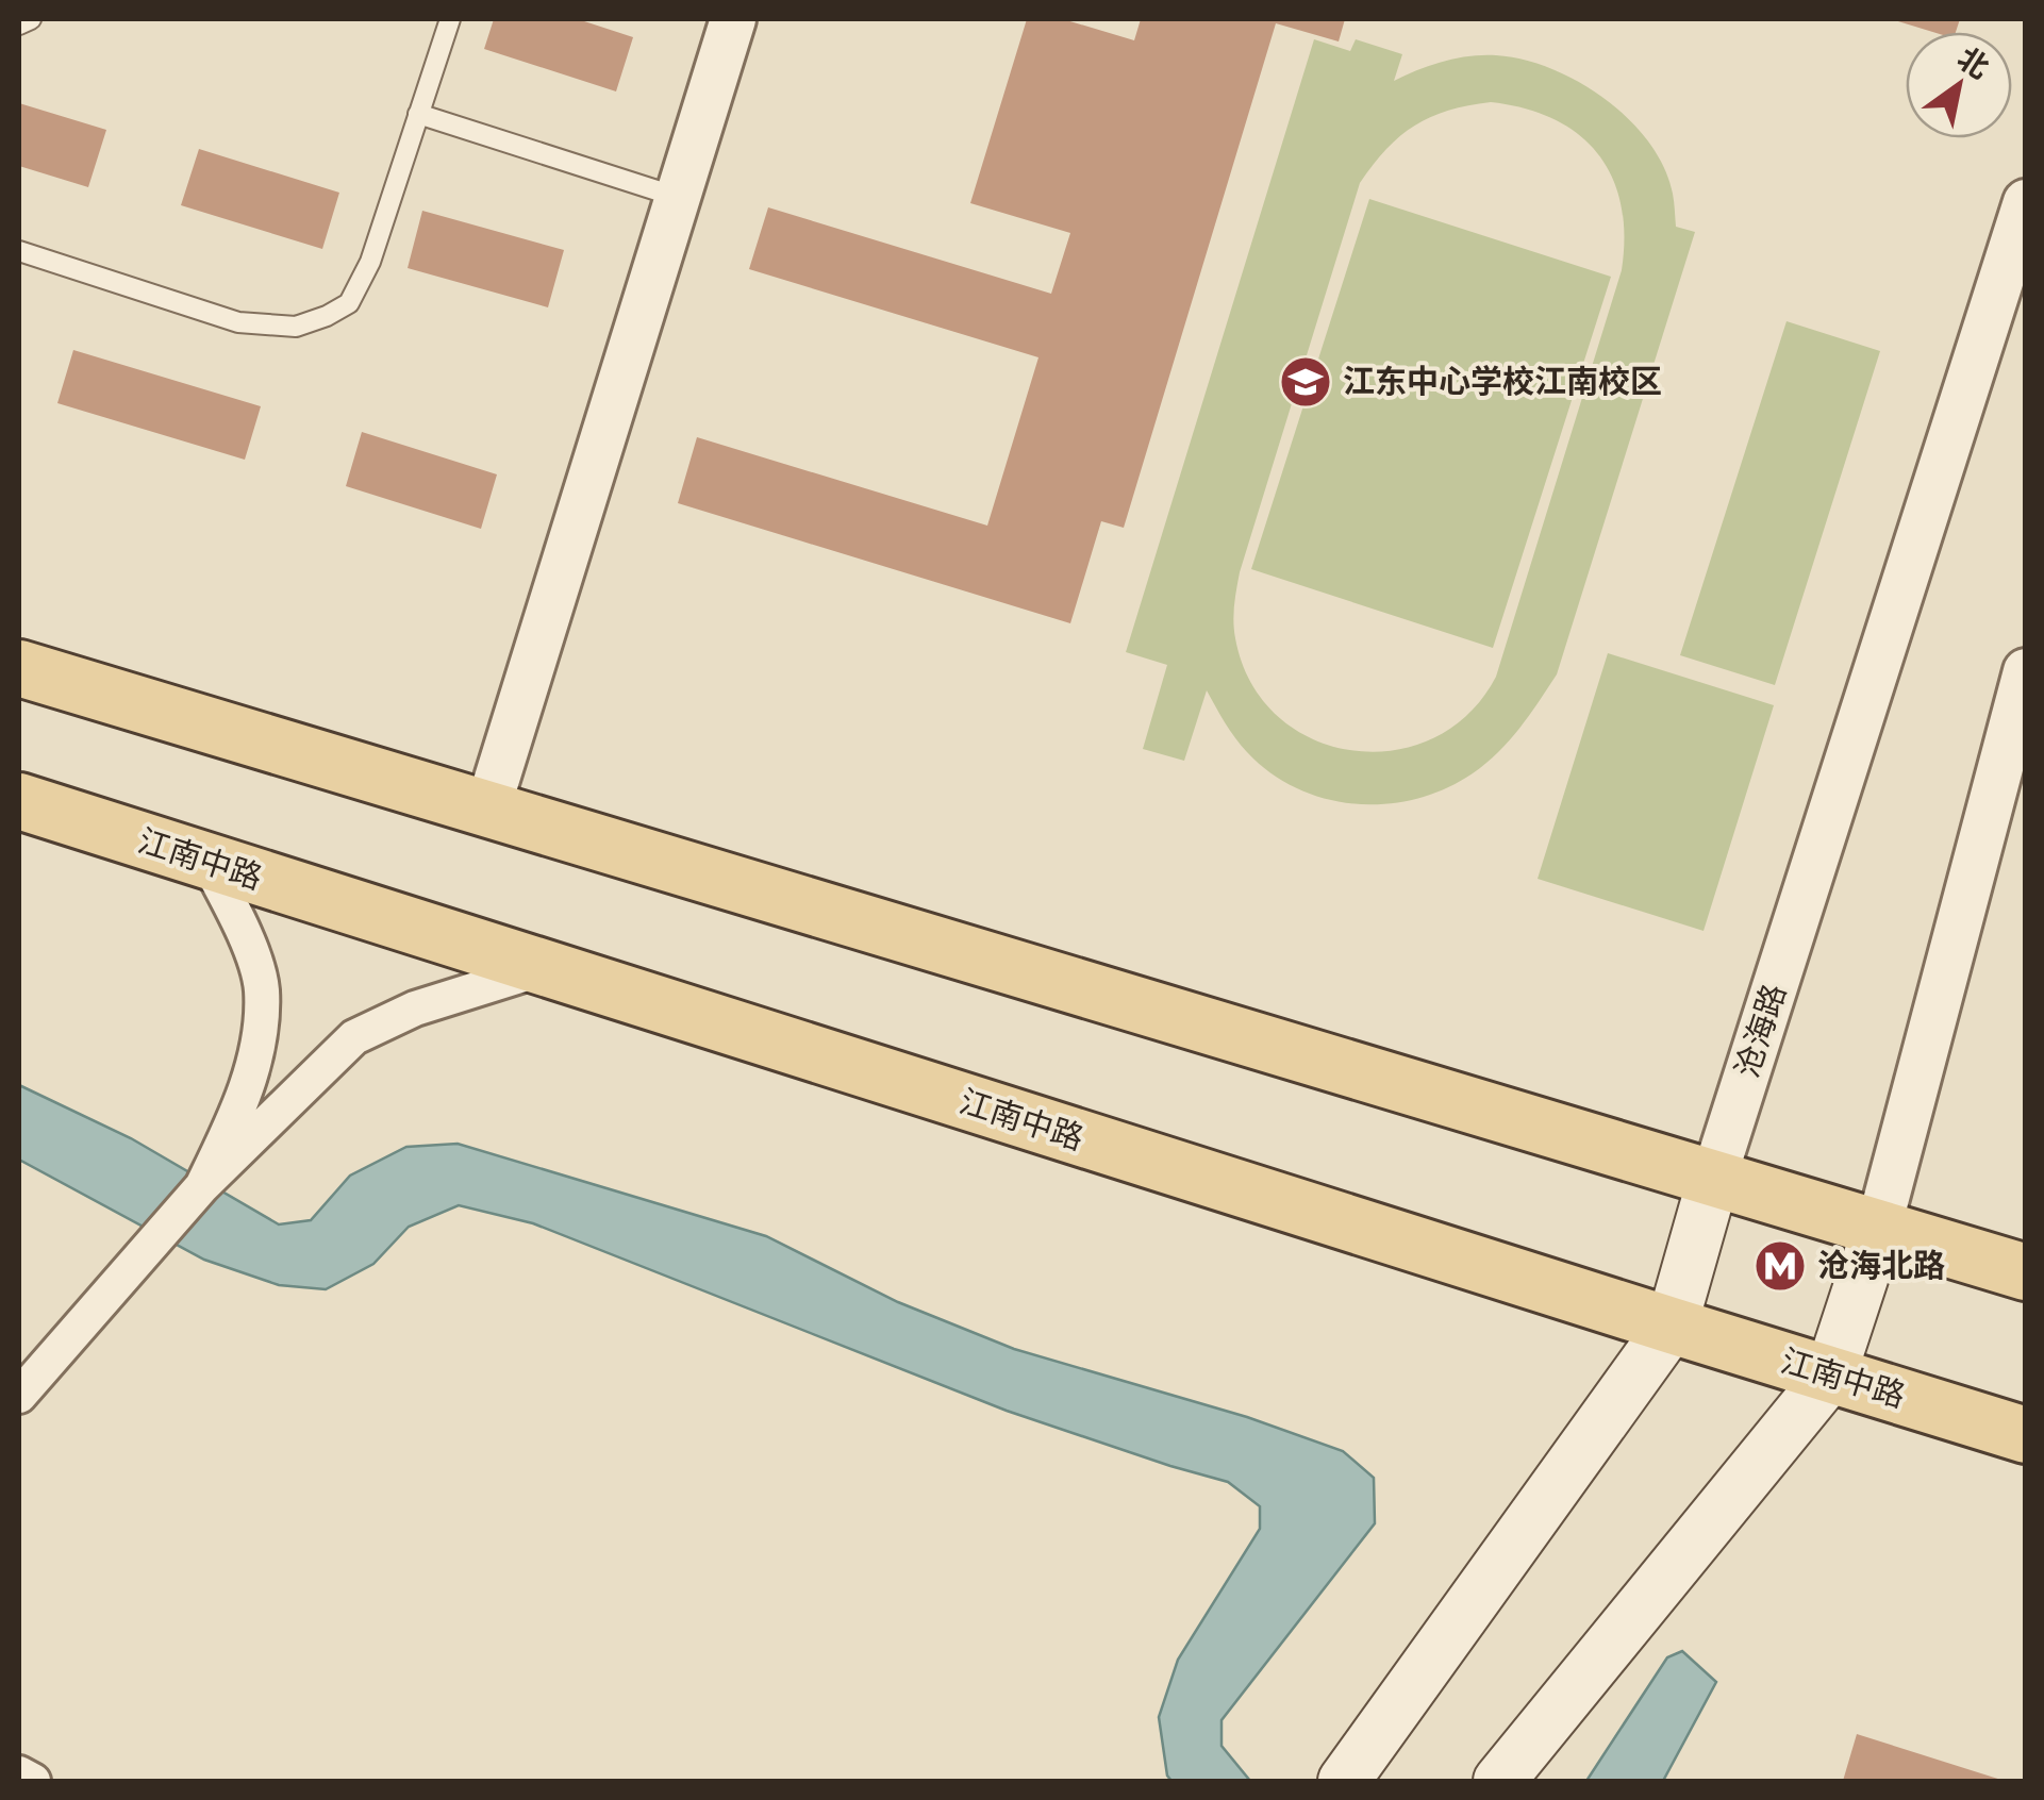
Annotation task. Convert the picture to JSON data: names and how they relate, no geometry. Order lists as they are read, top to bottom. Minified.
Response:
{"streets":{"main road":["江南中路","沧海路"]},"crossings":[["江南中路","沧海路"]],"places":{"school or university":["江东中心学校江南校区"],"metro station":["沧海北路"]},"north":"top right"}
